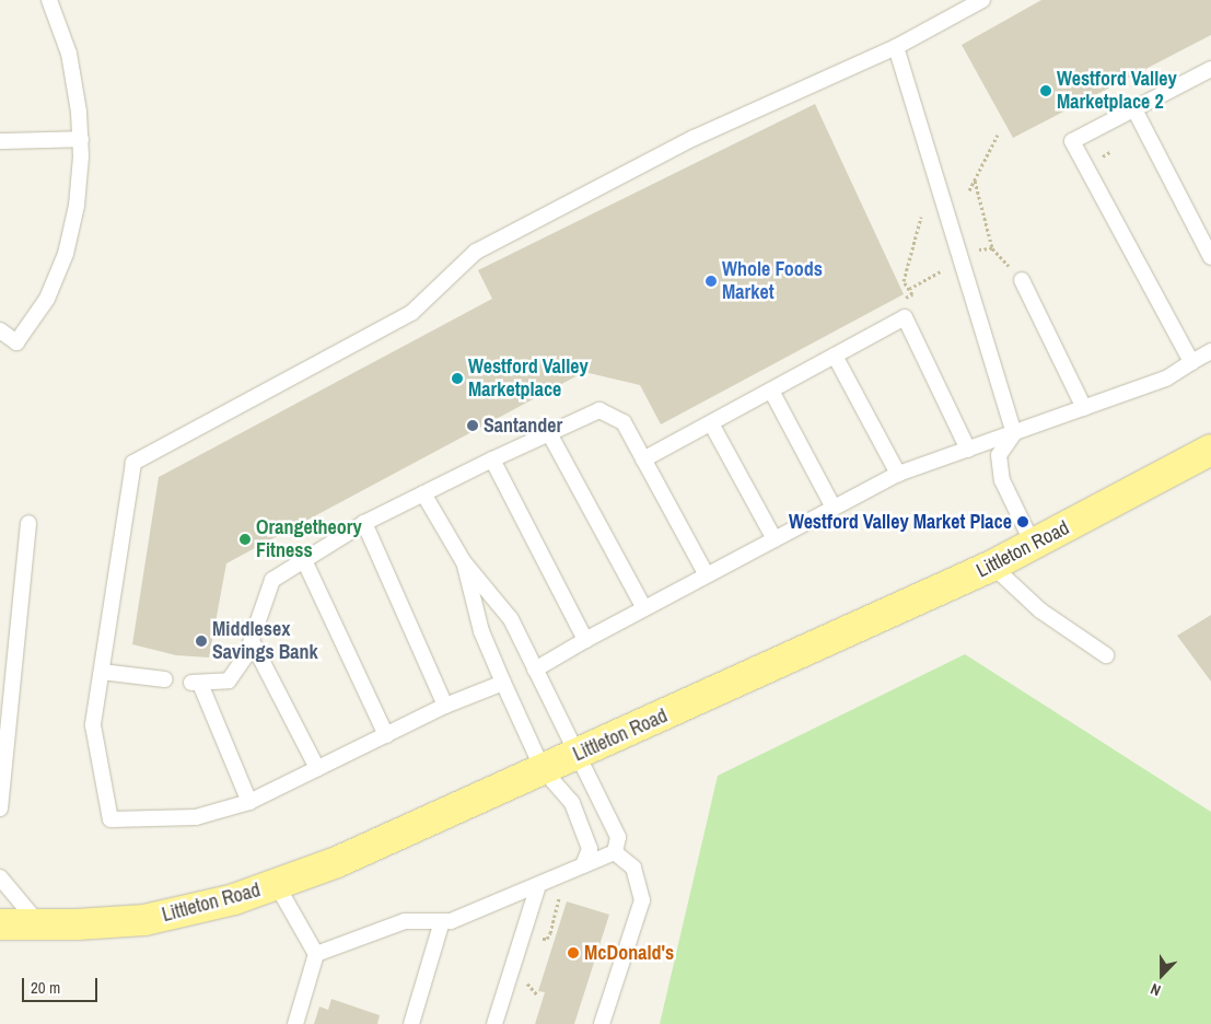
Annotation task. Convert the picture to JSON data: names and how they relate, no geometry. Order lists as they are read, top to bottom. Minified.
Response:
{"streets":{"main road":["Littleton Road"]},"places":["Westford Valley Marketplace 2","Whole Foods Market","Westford Valley Marketplace","Santander","Westford Valley Market Place","Orangetheory Fitness","Middlesex Savings Bank","McDonald's"],"scale_bar":"20 m","north":"bottom"}
